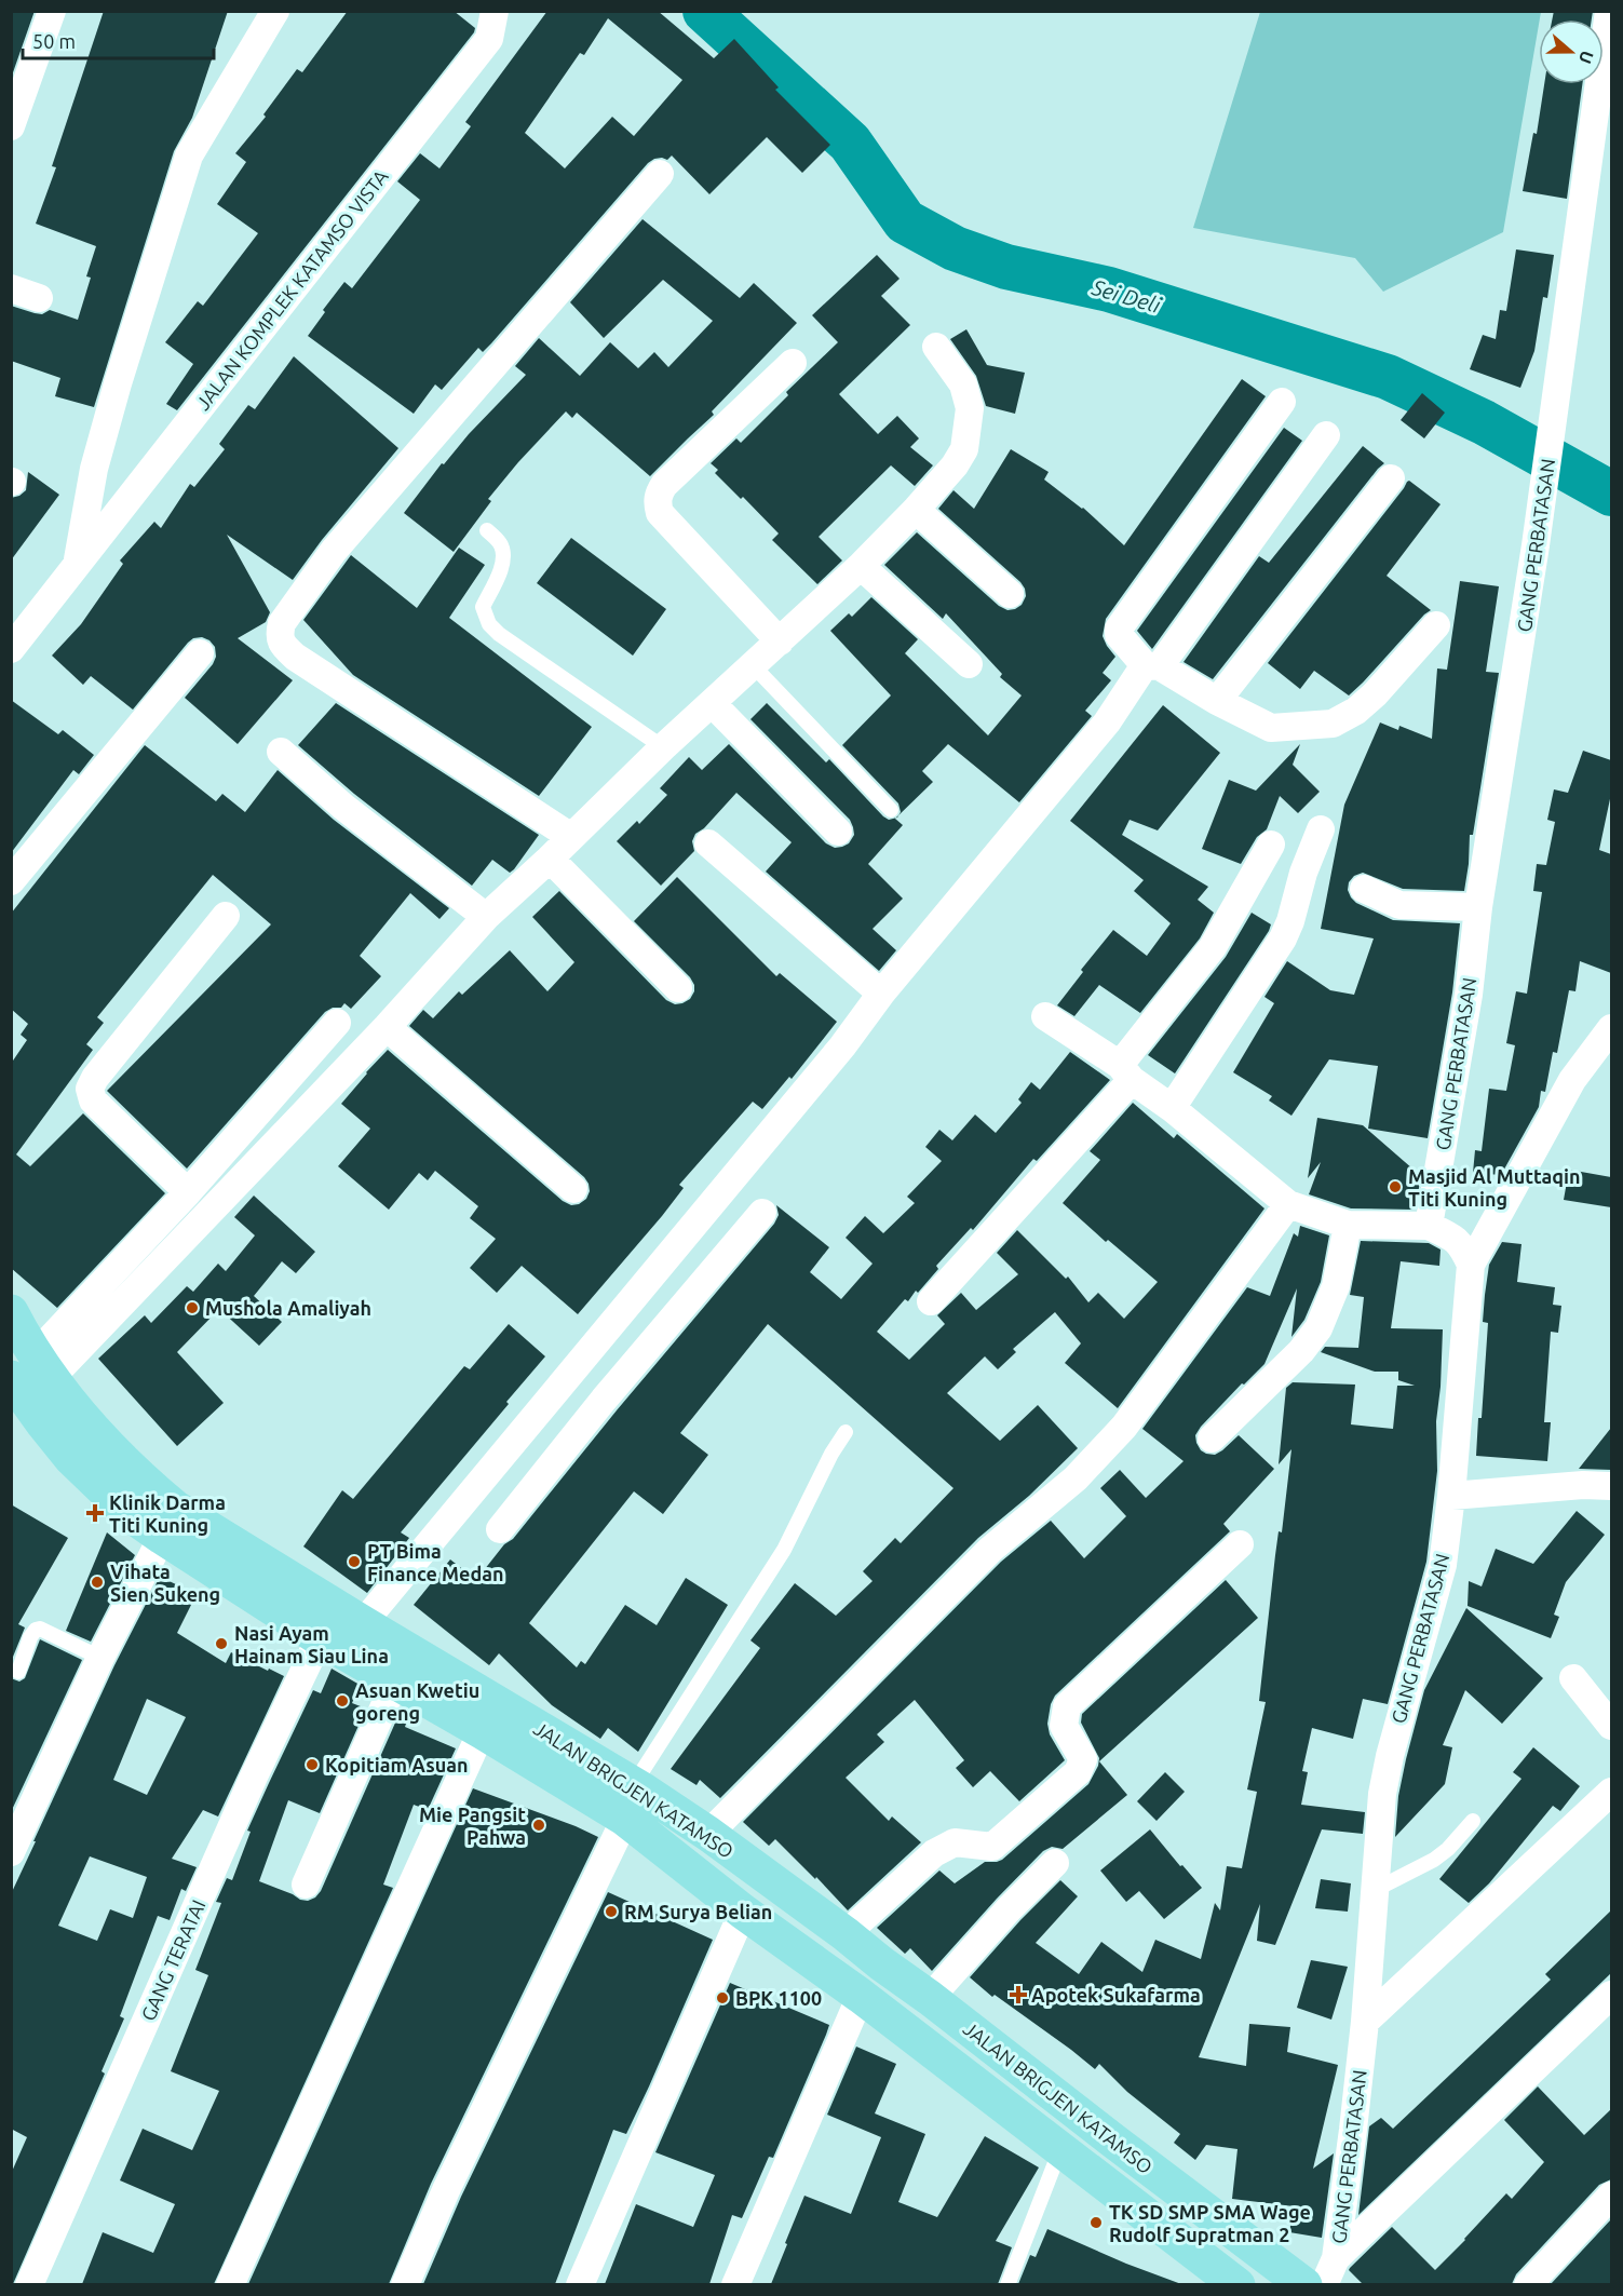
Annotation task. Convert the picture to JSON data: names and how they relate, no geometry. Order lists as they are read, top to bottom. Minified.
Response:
{"streets":{"main road":["JALAN BRIGJEN KATAMSO"],"street":["JALAN KOMPLEK KATAMSO VISTA","GANG PERBATASAN","GANG TERATAI"]},"crossings":[["JALAN BRIGJEN KATAMSO","GANG TERATAI"]],"water":["Sei Deli"],"places":{"other":["Masjid Al Muttaqin Titi Kuning","Mushola Amaliyah","PT Bima Finance Medan","Vihata Sien Sukeng","Nasi Ayam Hainam Siau Lina","Asuan Kwetiu goreng","Kopitiam Asuan","Mie Pangsit Pahwa","RM Surya Belian","BPK 1100","TK SD SMP SMA Wage Rudolf Supratman 2"],"health":["Klinik Darma Titi Kuning","Apotek Sukafarma"]},"scale_bar":"50 m","north":"right"}
